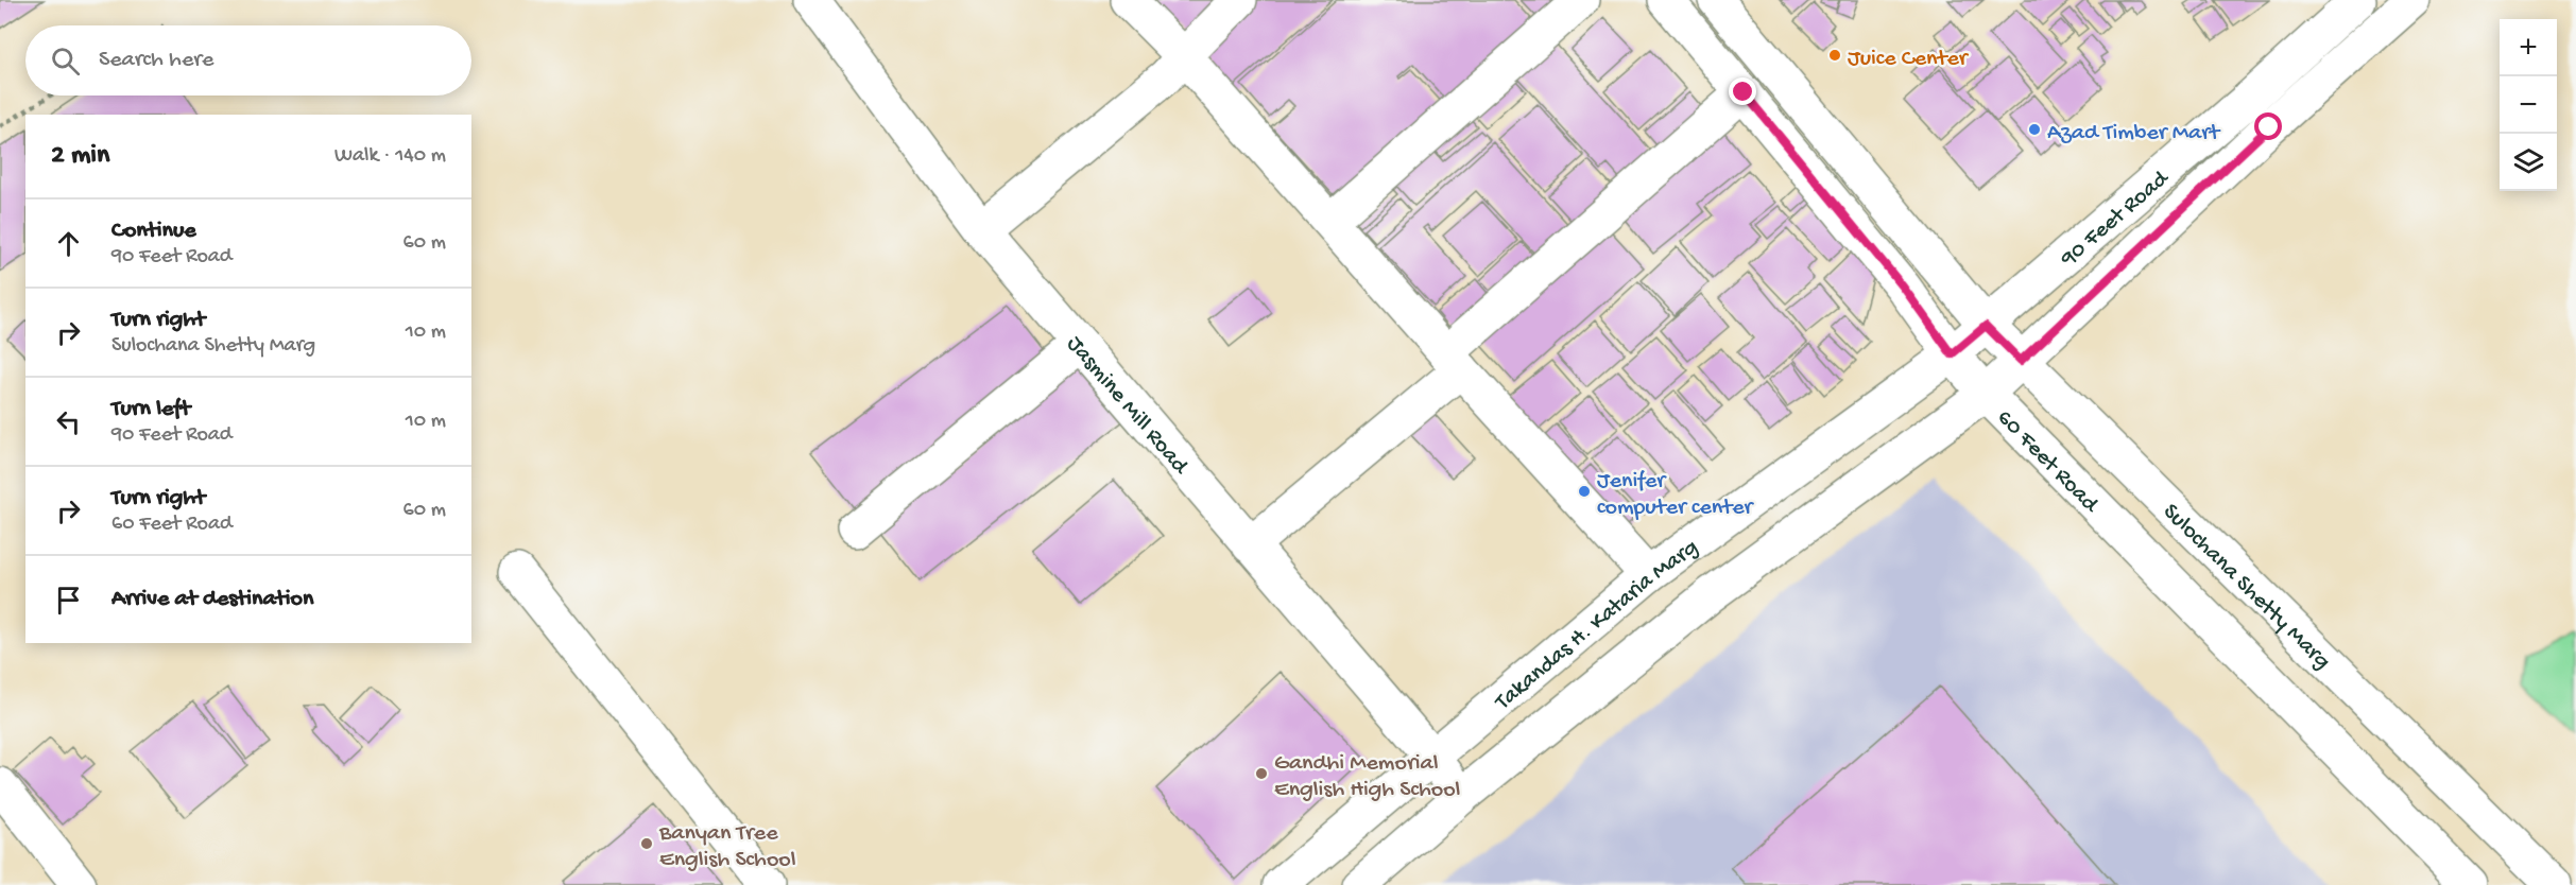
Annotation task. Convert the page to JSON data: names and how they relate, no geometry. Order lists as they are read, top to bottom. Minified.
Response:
{"streets":{"main road":["90 Feet Road","Jasmine Mill Road","60 Feet Road","Sulochana Shetty Marg","Takandas H. Kataria Marg"]},"crossings":[["90 Feet Road","60 Feet Road"],["90 Feet Road","Sulochana Shetty Marg"],["90 Feet Road","Takandas H. Kataria Marg"],["Jasmine Mill Road","Takandas H. Kataria Marg"],["60 Feet Road","Takandas H. Kataria Marg"]],"places":["Juice Center","Azad Timber Mart","Jenifer computer center","Gandhi Memorial English High School","Banyan Tree English School"],"page":{"map_buttons":["+","−"],"search":"Search here","heading":["2 min","Walk · 140 m"],"list":[["Continue","90 Feet Road","60 m"],["Turn right","Sulochana Shetty Marg","10 m"],["Turn left","90 Feet Road","10 m"],["Turn right","60 Feet Road","60 m"],"Arrive at destination"]}}
